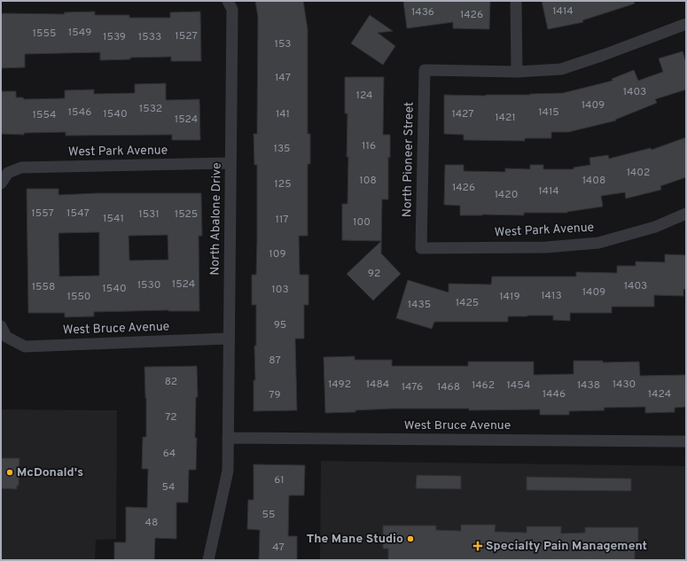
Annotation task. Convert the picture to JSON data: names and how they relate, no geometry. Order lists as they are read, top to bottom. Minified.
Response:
{"streets":{"street":["West Park Avenue","North Pioneer Street","North Abalone Drive","West Bruce Avenue"]},"crossings":[["West Park Avenue","North Pioneer Street"],["West Park Avenue","North Abalone Drive"],["North Abalone Drive","West Bruce Avenue"]],"places":{"other":["McDonald's","The Mane Studio"],"health":["Specialty Pain Management"]},"house_numbers":["1414","1436","1426","1549","1555","1527","1539","1533","153","147","1403","124","1409","1532","1546","1415","1540","141","1427","1554","1421","1524","116","135","1402","108","1408","125","1426","1414","1420","1557","1547","1531","1525","1541","117","100","109","92","1524","1530","1403","1558","1540","103","1409","1413","1550","1419","1425","1435","95","87","82","1492","1484","1430","1462","1454","1438","1476","1468","1446","1424","79","72","64","61","54","55","48","47"]}
